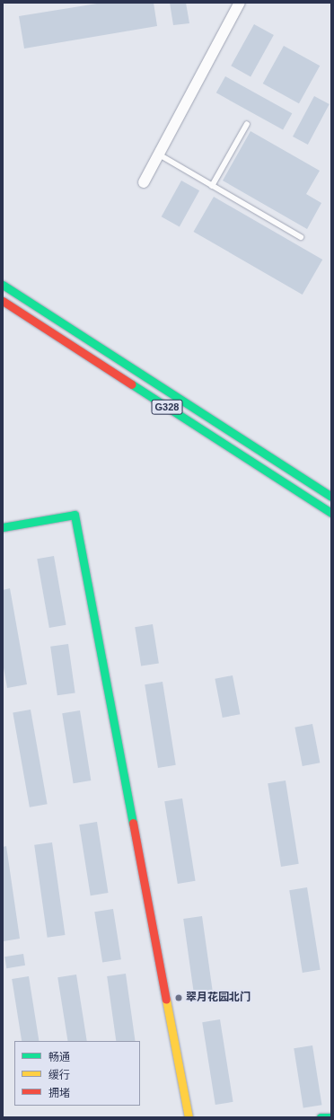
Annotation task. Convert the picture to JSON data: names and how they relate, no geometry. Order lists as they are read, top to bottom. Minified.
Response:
{"streets":{"main road":["G328"]},"places":["翠月花园北门"],"legend":["畅通","缓行","拥堵"]}
